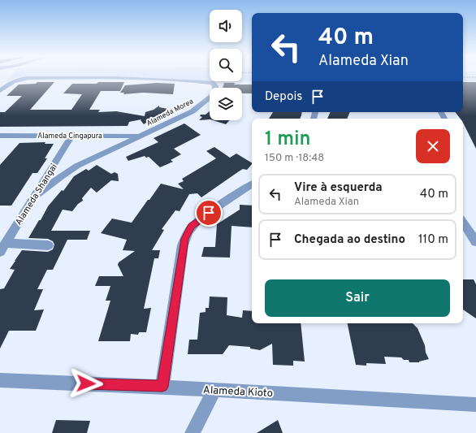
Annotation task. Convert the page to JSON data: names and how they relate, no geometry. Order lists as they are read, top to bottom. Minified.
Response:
{"streets":{"street":["Alameda Morea","Alameda Cingapura","Alameda Shangai","Alameda Kioto"]},"crossings":[["Alameda Morea","Alameda Cingapura"],["Alameda Morea","Alameda Shangai"],["Alameda Cingapura","Alameda Shangai"]],"page":{"turn":["40 m","Alameda Xian"],"then":"Depois","heading":["1 min","150 m · 18:48"],"list":[{"name":"Vire à esquerda","note":"Alameda Xian","value":"40 m"},{"name":"Chegada ao destino","value":"110 m"}],"buttons":"Sair"}}
